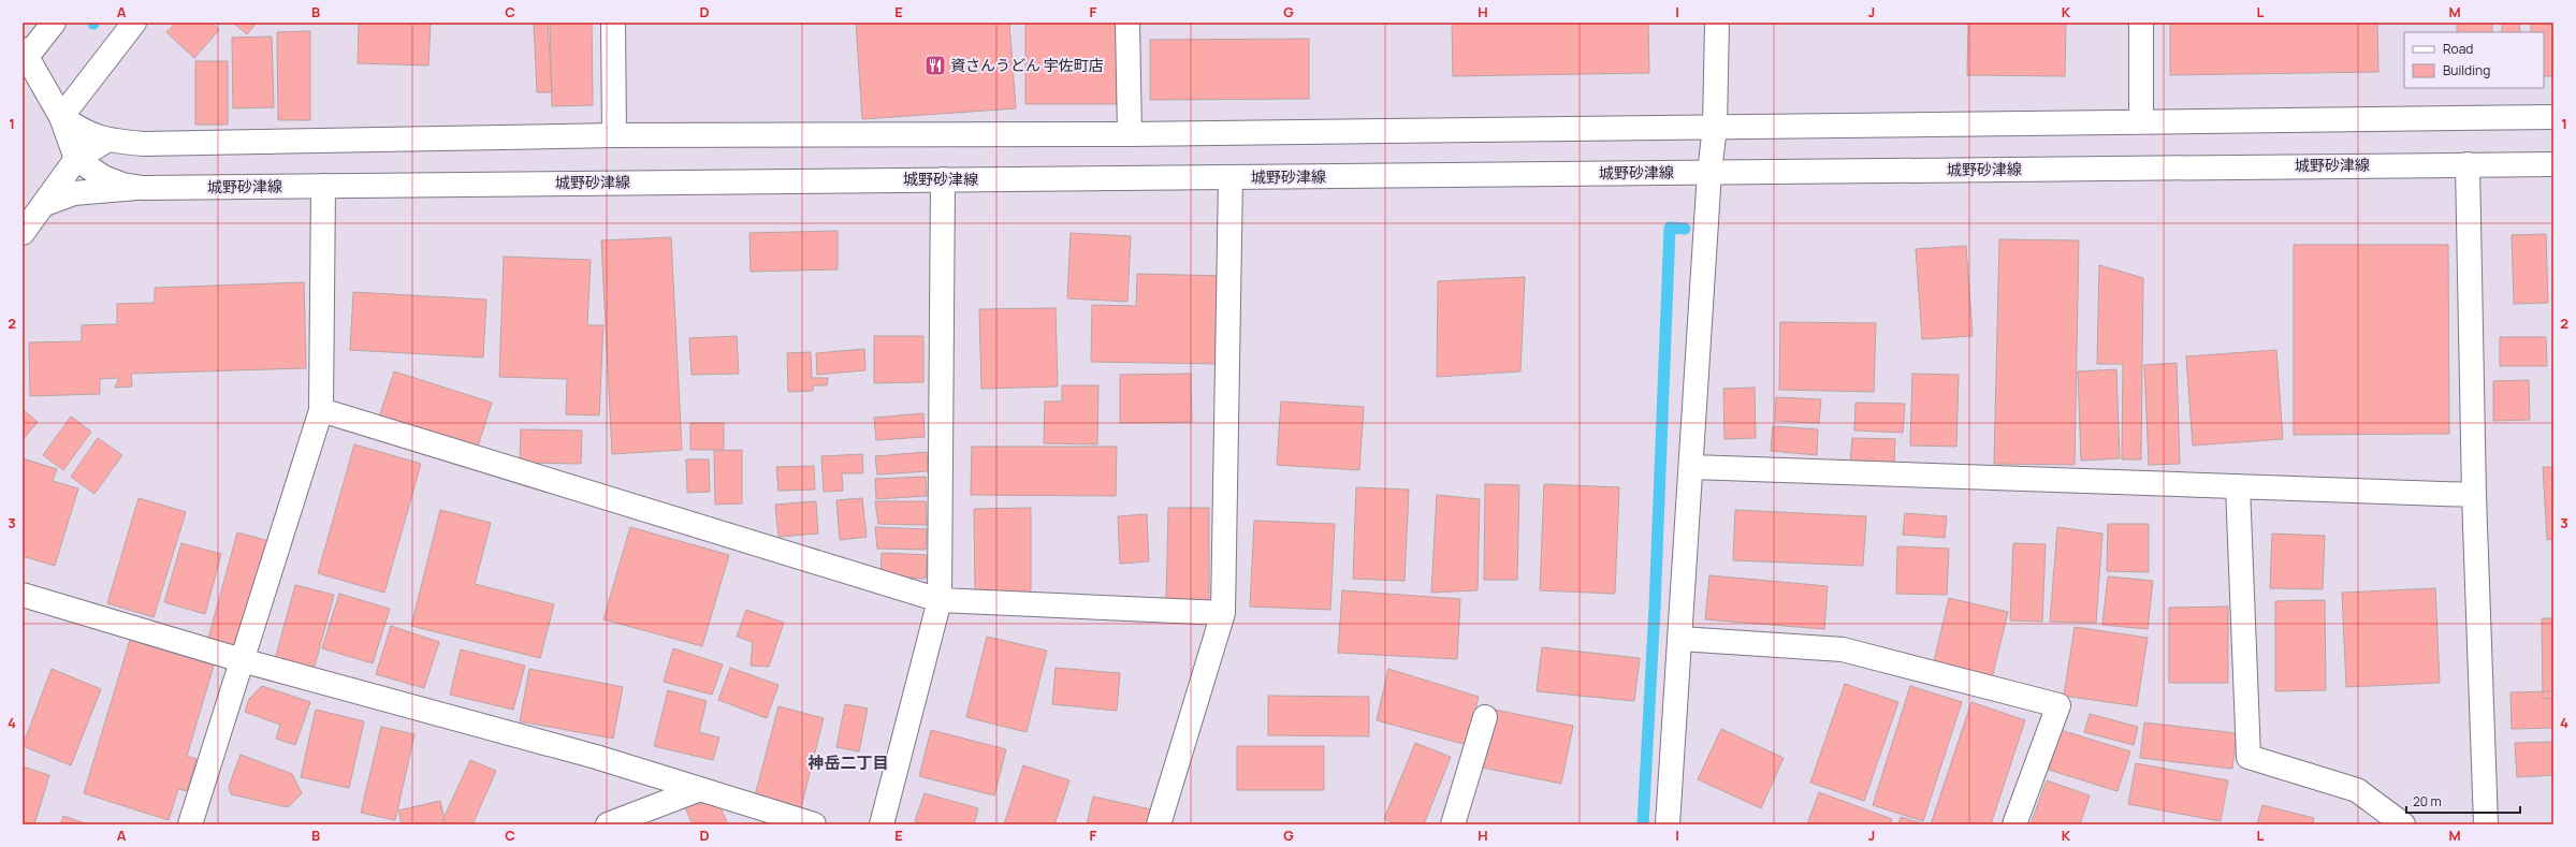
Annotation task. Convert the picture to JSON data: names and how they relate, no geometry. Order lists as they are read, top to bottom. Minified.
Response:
{"streets":{"street":["城野砂津線"]},"districts":["神岳二丁目"],"places":{"restaurant":["資さんうどん 宇佐町店"]},"legend":["Road","Building"],"scale_bar":"20 m","grid":{"columns":["A","B","C","D","E","F","G","H","I","J","K","L","M"],"rows":["1","2","3","4"]}}
